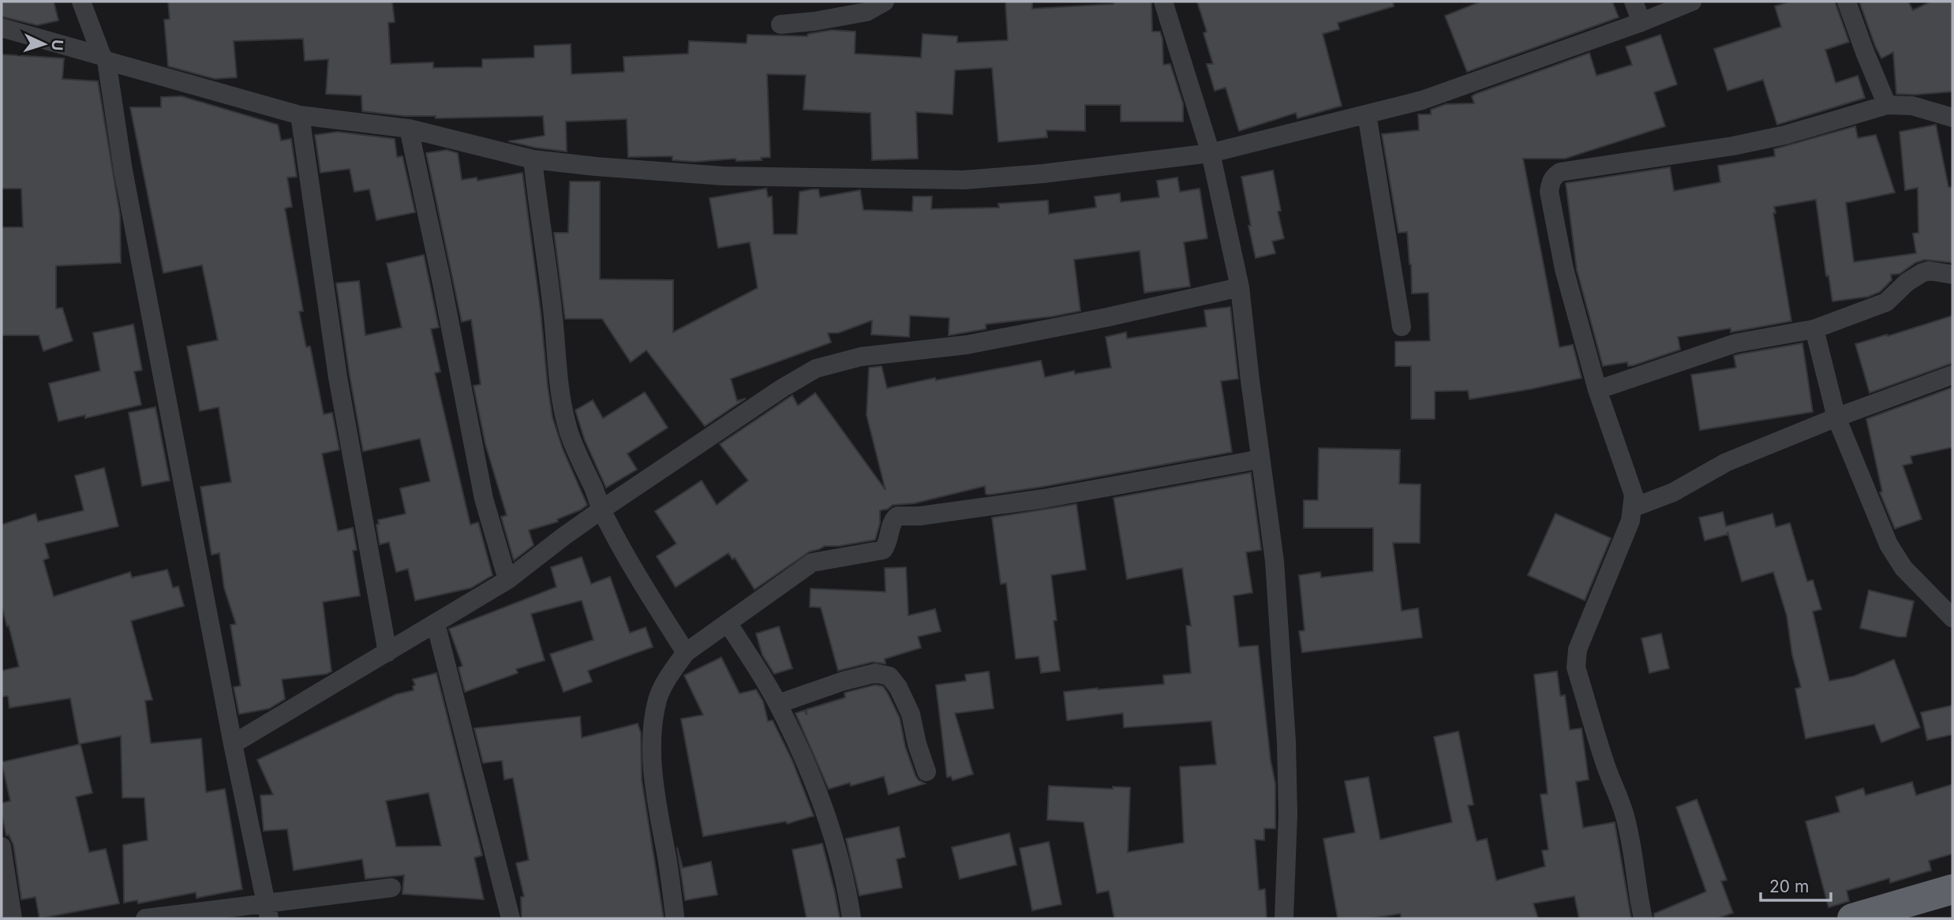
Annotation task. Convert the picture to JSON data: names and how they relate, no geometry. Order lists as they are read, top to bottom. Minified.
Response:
{"scale_bar":"20 m","north":"right"}
